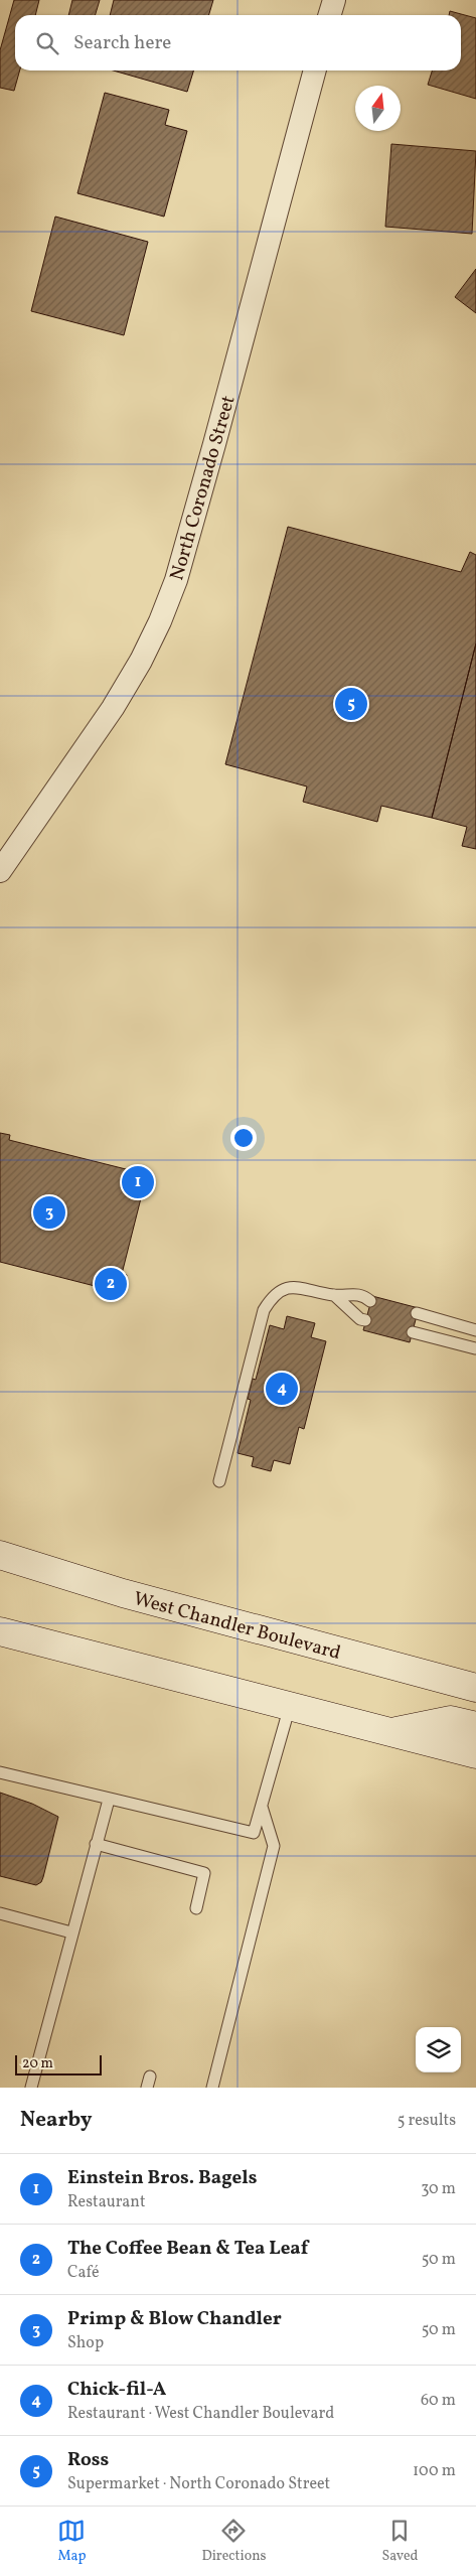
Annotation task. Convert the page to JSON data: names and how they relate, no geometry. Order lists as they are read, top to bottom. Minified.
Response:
{"streets":{"main road":["West Chandler Boulevard"],"street":["North Coronado Street"]},"scale_bar":"20 m","north":"top","page":{"search":"Search here","pins":["5","1","3","2","4"],"scale":"20 m","heading":["Nearby","5 results"],"list":[{"mark":"1","name":"Einstein Bros. Bagels","note":"Restaurant","value":"30 m"},{"mark":"2","name":"The Coffee Bean & Tea Leaf","note":"Café","value":"50 m"},{"mark":"3","name":"Primp & Blow Chandler","note":"Shop","value":"50 m"},{"mark":"4","name":"Chick-fil-A","note":"Restaurant · West Chandler Boulevard","value":"60 m"},{"mark":"5","name":"Ross","note":"Supermarket · North Coronado Street","value":"100 m"}],"nav":["Map","Directions","Saved"]}}
